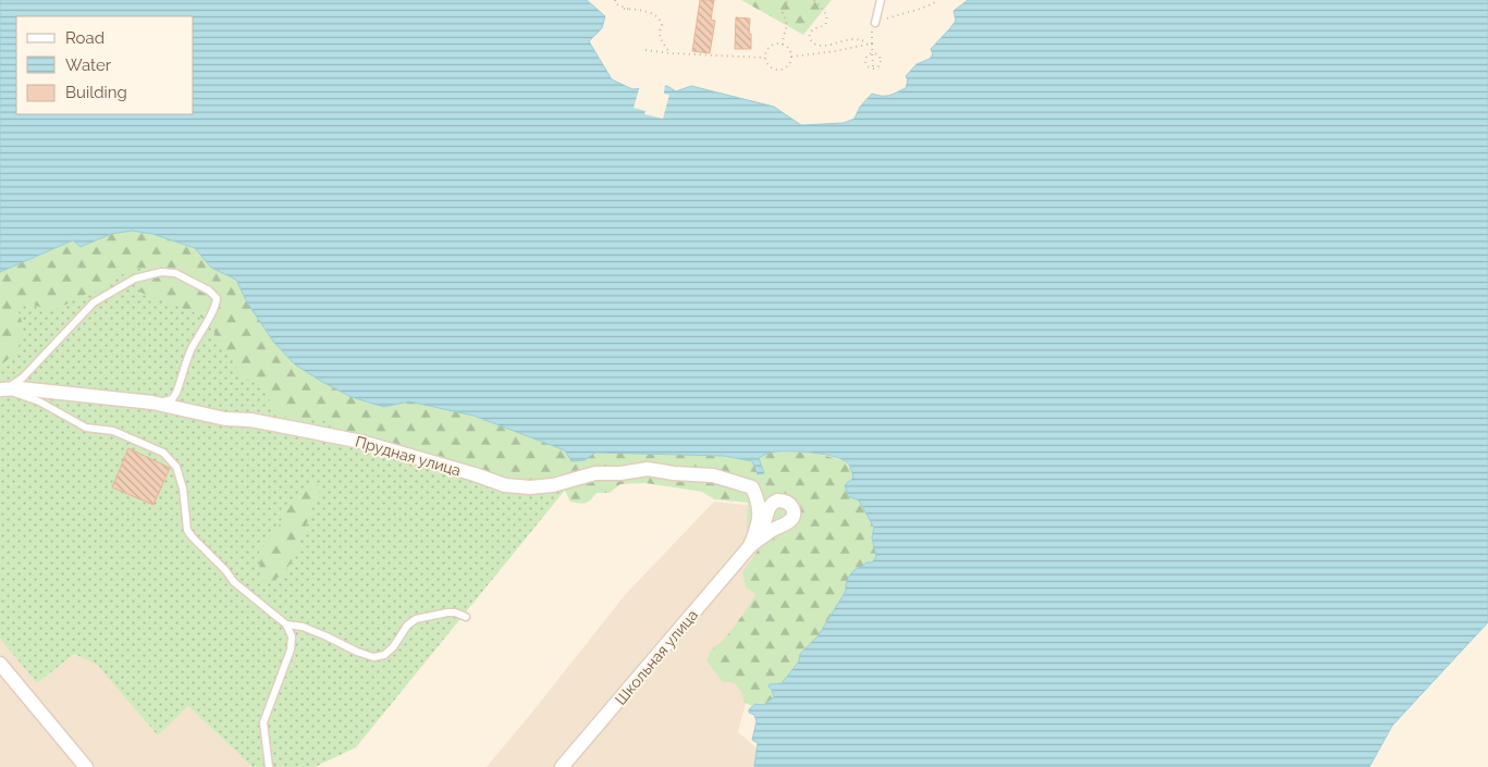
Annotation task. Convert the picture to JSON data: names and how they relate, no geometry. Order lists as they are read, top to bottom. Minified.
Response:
{"streets":{"street":["Прудная улица","Школьная улица"]},"crossings":[["Прудная улица","Школьная улица"]],"legend":["Road","Water","Building"]}
